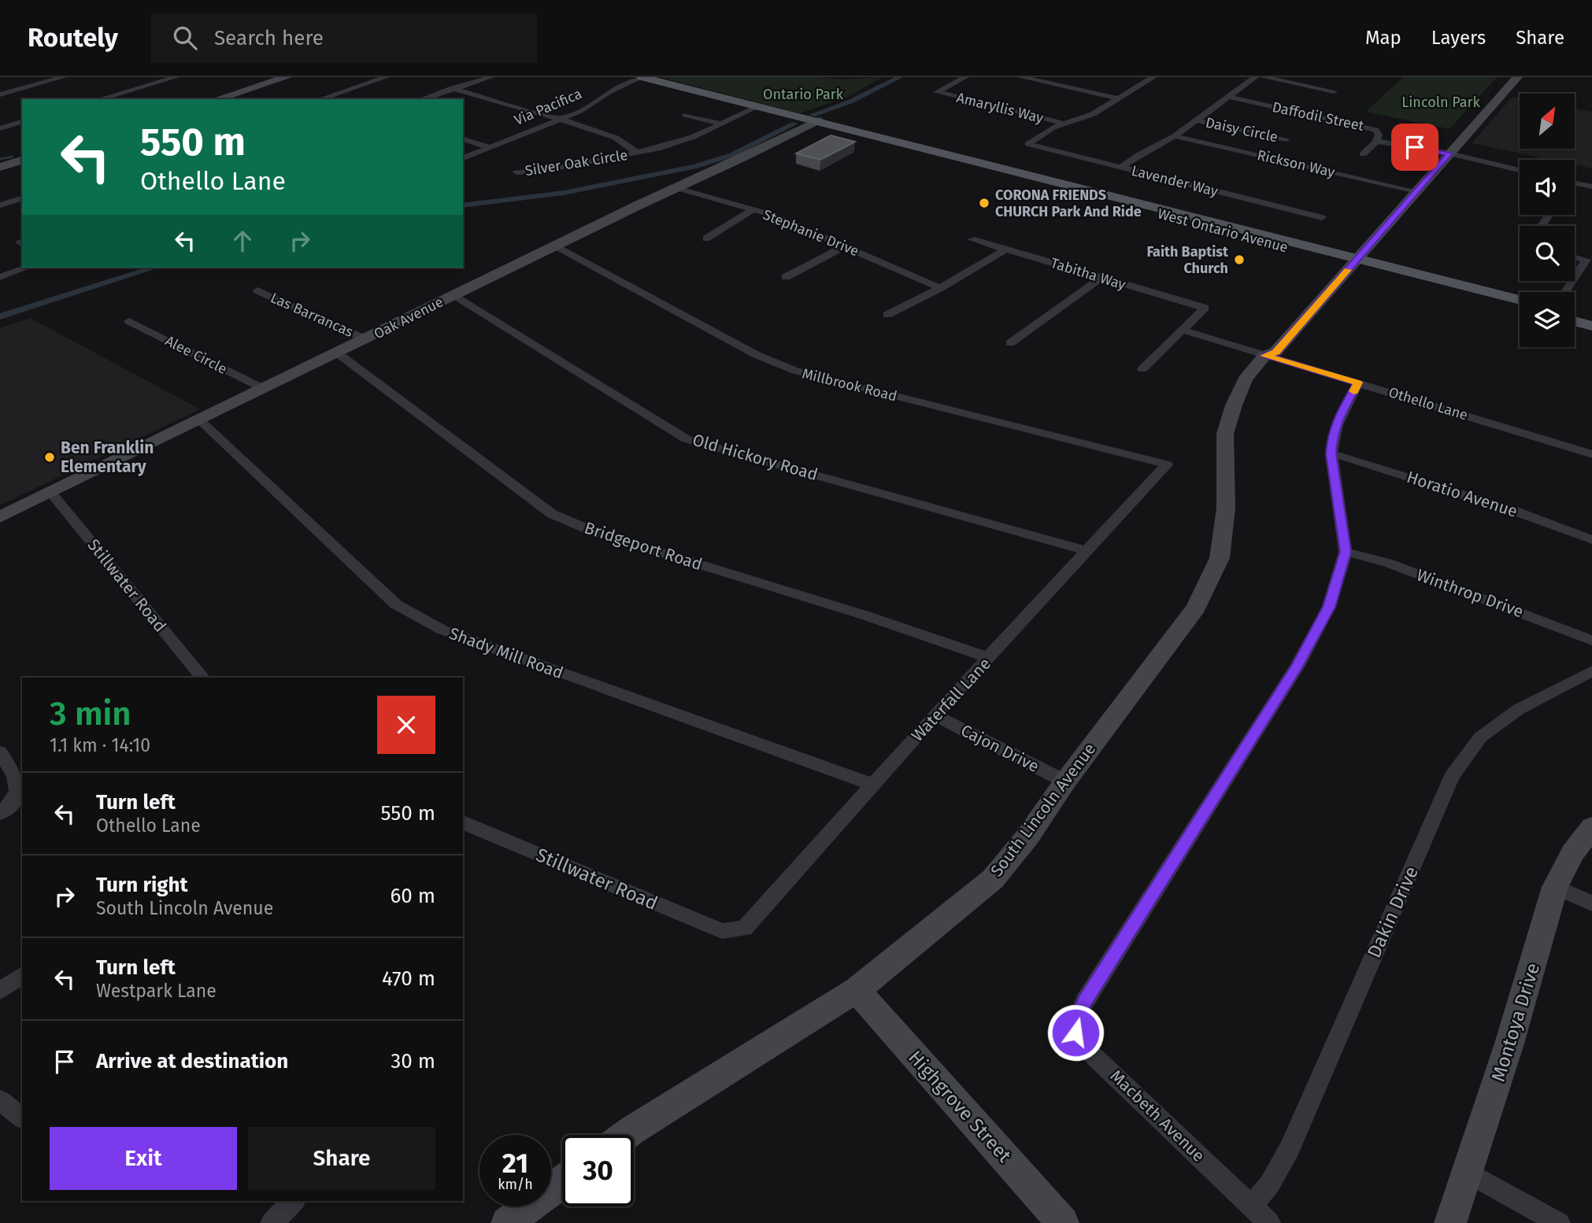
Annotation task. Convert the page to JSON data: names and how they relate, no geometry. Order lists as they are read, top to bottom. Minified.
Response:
{"streets":{"main road":["West Ontario Avenue","Oak Avenue","South Lincoln Avenue","Montoya Drive","Highgrove Street"],"street":["Via Pacifica","Amaryllis Way","Daffodil Street","Daisy Circle","Silver Oak Circle","Rickson Way","Lavender Way","Stephanie Drive","Tabitha Way","Las Barrancas","Alee Circle","Millbrook Road","Othello Lane","Old Hickory Road","Horatio Avenue","Bridgeport Road","Stillwater Road","Winthrop Drive","Shady Mill Road","Waterfall Lane","Cajon Drive","Dakin Drive","Macbeth Avenue"]},"crossings":[["Via Pacifica","West Ontario Avenue"],["Amaryllis Way","Lavender Way"],["Silver Oak Circle","West Ontario Avenue"],["Rickson Way","South Lincoln Avenue"],["West Ontario Avenue","Oak Avenue"],["West Ontario Avenue","South Lincoln Avenue"],["Stephanie Drive","Oak Avenue"],["Tabitha Way","Othello Lane"],["Las Barrancas","Oak Avenue"],["Oak Avenue","Alee Circle"],["Oak Avenue","Millbrook Road"],["Oak Avenue","Old Hickory Road"],["Oak Avenue","Bridgeport Road"],["Oak Avenue","Stillwater Road"],["Oak Avenue","Shady Mill Road"],["Millbrook Road","Waterfall Lane"],["Othello Lane","South Lincoln Avenue"],["Othello Lane","Macbeth Avenue"],["Old Hickory Road","Waterfall Lane"],["Horatio Avenue","Macbeth Avenue"],["Bridgeport Road","Waterfall Lane"],["Stillwater Road","Waterfall Lane"],["Winthrop Drive","Macbeth Avenue"],["Shady Mill Road","Waterfall Lane"],["Waterfall Lane","Cajon Drive"],["Cajon Drive","South Lincoln Avenue"],["South Lincoln Avenue","Highgrove Street"],["Dakin Drive","Macbeth Avenue"]],"parks":["Ontario Park","Lincoln Park"],"places":["CORONA FRIENDS CHURCH Park And Ride","Faith Baptist Church","Ben Franklin Elementary"],"north":"top right","page":{"header":"Routely","search":"Search here","nav":["Map","Layers","Share"],"turn":["550 m","Othello Lane"],"heading":["3 min","1.1 km · 14:10"],"list":[{"name":"Turn left","note":"Othello Lane","value":"550 m"},{"name":"Turn right","note":"South Lincoln Avenue","value":"60 m"},{"name":"Turn left","note":"Westpark Lane","value":"470 m"},{"name":"Arrive at destination","value":"30 m"}],"buttons":["Exit","Share"],"speed":"21 km/h","limit":"30"}}
